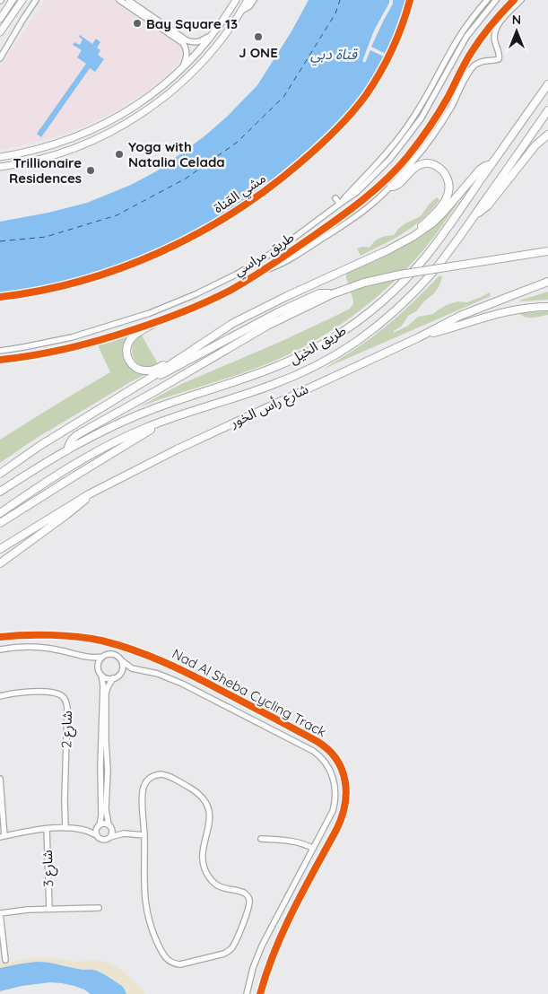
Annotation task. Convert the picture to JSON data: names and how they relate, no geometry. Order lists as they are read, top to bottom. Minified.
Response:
{"streets":{"highway":["طريق الخيل","شارع رأس الخور"],"street":["طريق مراسي","شارع 2","شارع 3"],"cycle path":["مشي القناة","Nad Al Sheba Cycling Track"]},"water":["قناة دبي"],"places":["Bay Square 13","J ONE","Yoga with Natalia Celada","Trillionaire Residences"],"north":"top"}
